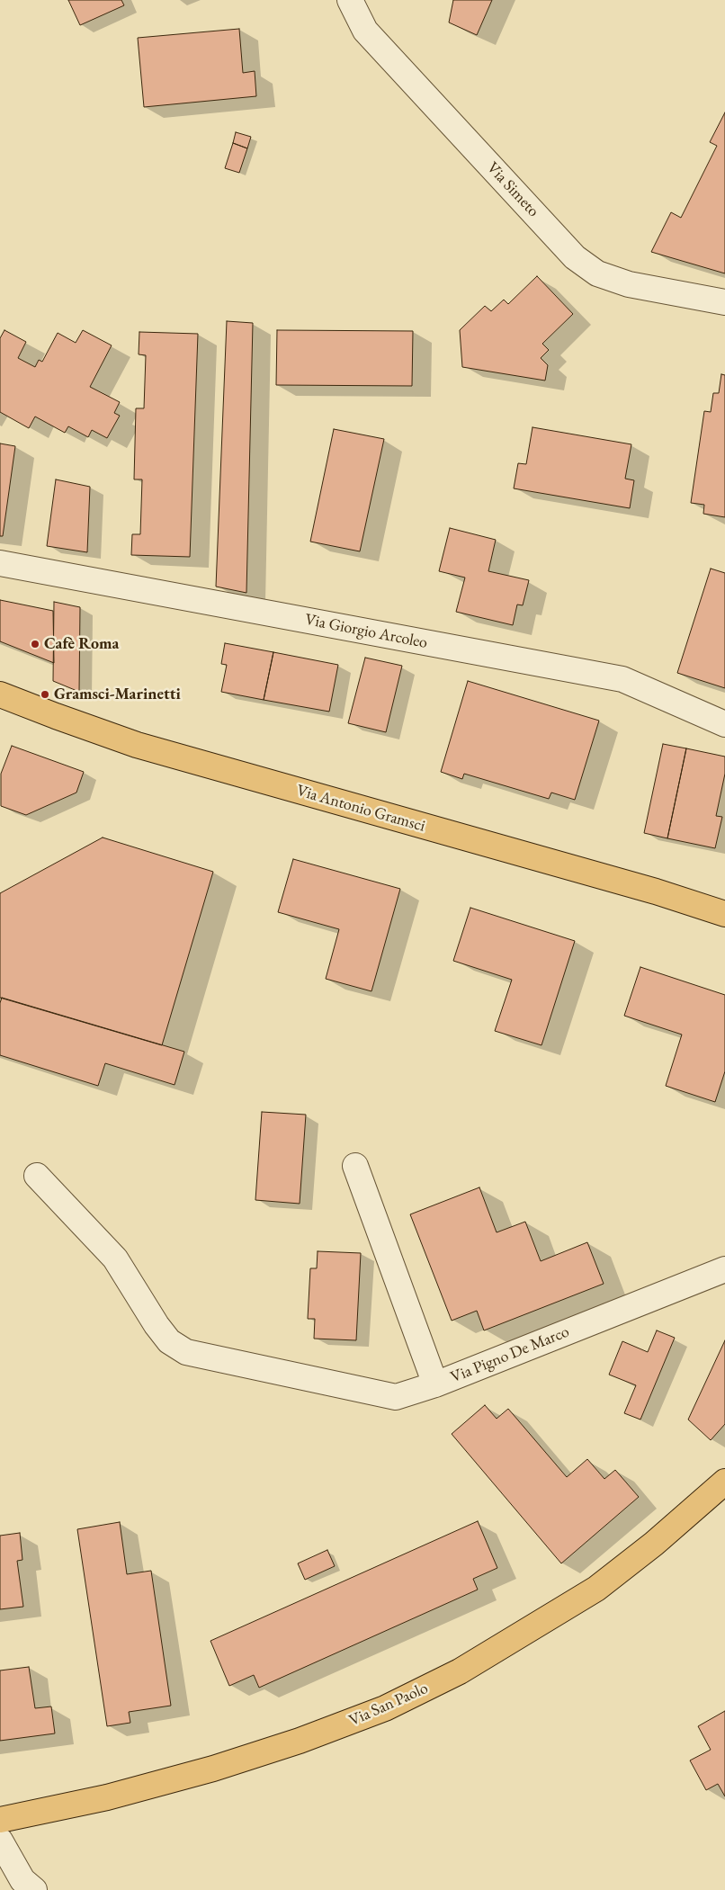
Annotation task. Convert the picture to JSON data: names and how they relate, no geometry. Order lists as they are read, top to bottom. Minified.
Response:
{"streets":{"main road":["Via Antonio Gramsci","Via San Paolo"],"street":["Via Simeto","Via Giorgio Arcoleo","Via Pigno De Marco"]},"places":["Cafè Roma","Gramsci-Marinetti"]}
